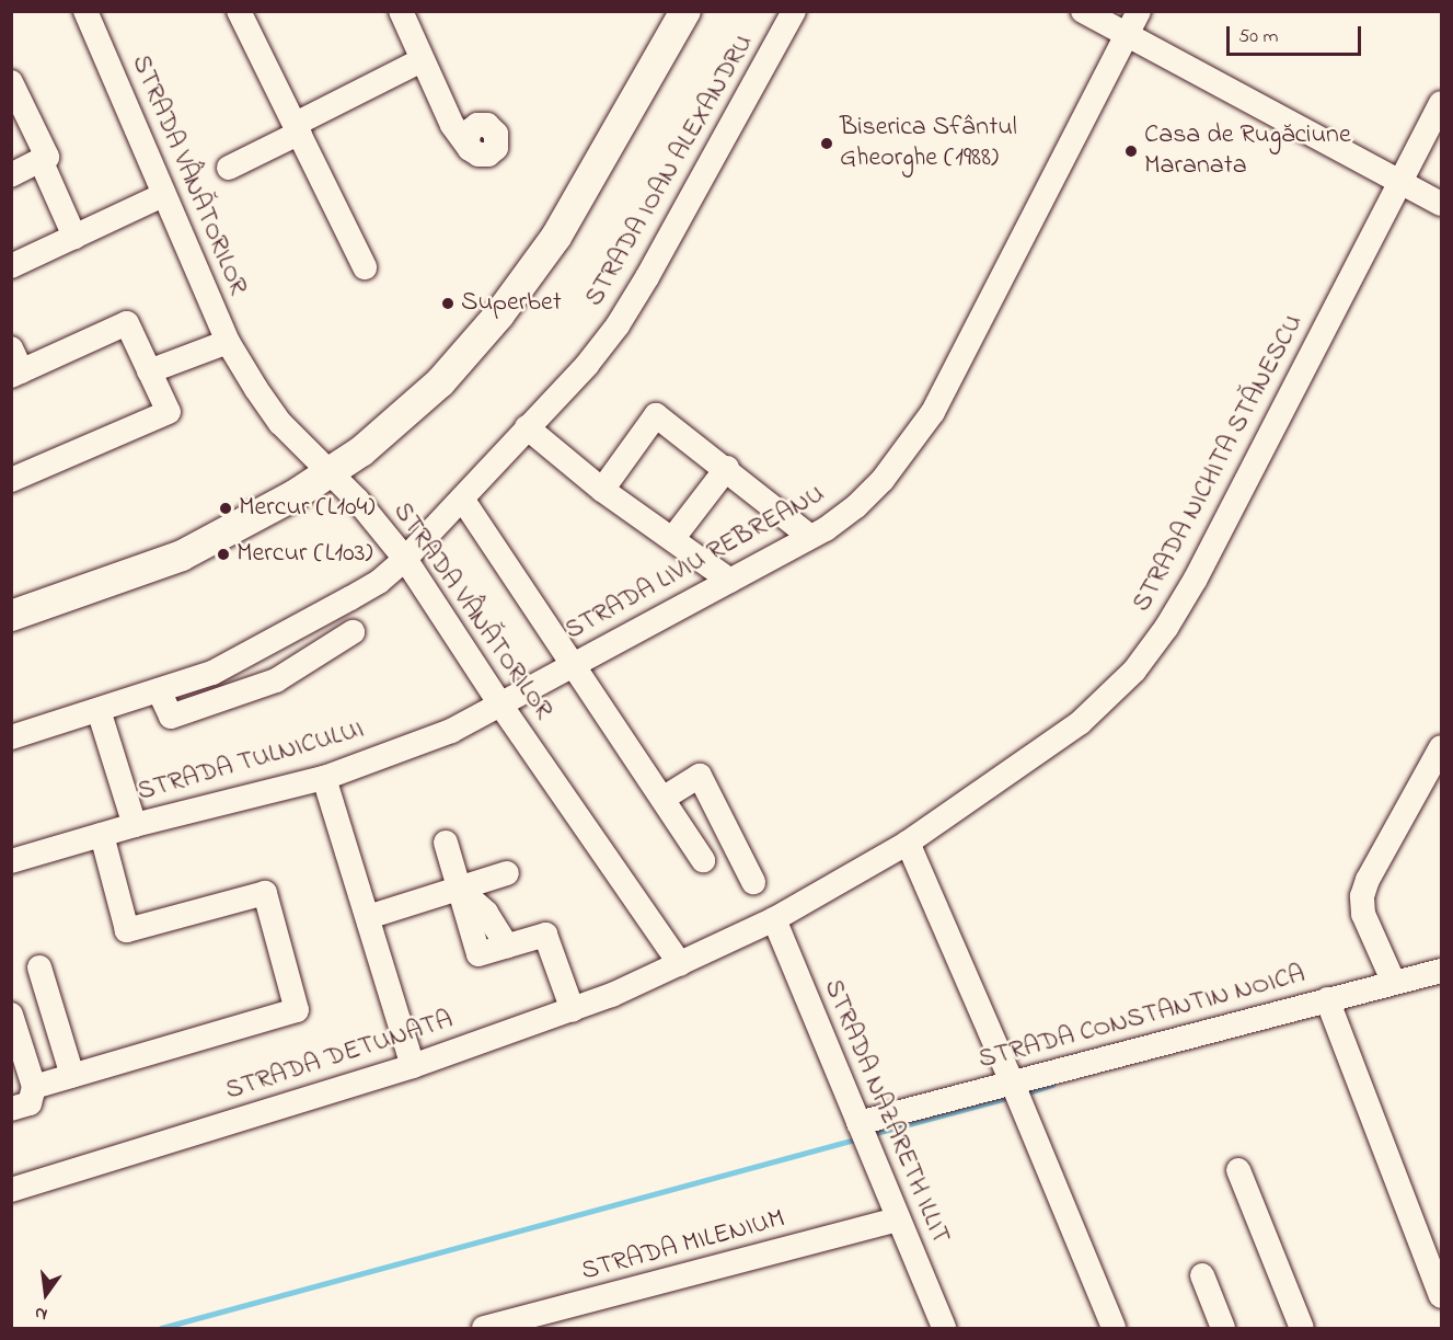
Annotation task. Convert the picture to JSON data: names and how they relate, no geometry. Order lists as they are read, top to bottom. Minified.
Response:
{"streets":{"street":["STRADA IOAN ALEXANDRU","STRADA VÂNĂTORILOR","STRADA NICHITA STĂNESCU","STRADA LIVIU REBREANU","STRADA TULNICULUI","STRADA CONSTANTIN NOICA","STRADA DETUNATA","STRADA NAZARETH ILLIT","STRADA MILENIUM"]},"crossings":[["STRADA IOAN ALEXANDRU","STRADA VÂNĂTORILOR"],["STRADA VÂNĂTORILOR","STRADA NICHITA STĂNESCU"],["STRADA VÂNĂTORILOR","STRADA LIVIU REBREANU"],["STRADA VÂNĂTORILOR","STRADA TULNICULUI"],["STRADA VÂNĂTORILOR","STRADA DETUNATA"],["STRADA NICHITA STĂNESCU","STRADA DETUNATA"],["STRADA NICHITA STĂNESCU","STRADA NAZARETH ILLIT"],["STRADA LIVIU REBREANU","STRADA TULNICULUI"],["STRADA CONSTANTIN NOICA","STRADA NAZARETH ILLIT"],["STRADA NAZARETH ILLIT","STRADA MILENIUM"]],"places":["Biserica Sfântul Gheorghe (1988)","Casa de Rugăciune Maranata","Superbet","Mercur (L104)","Mercur (L103)"],"scale_bar":"50 m","north":"bottom"}
